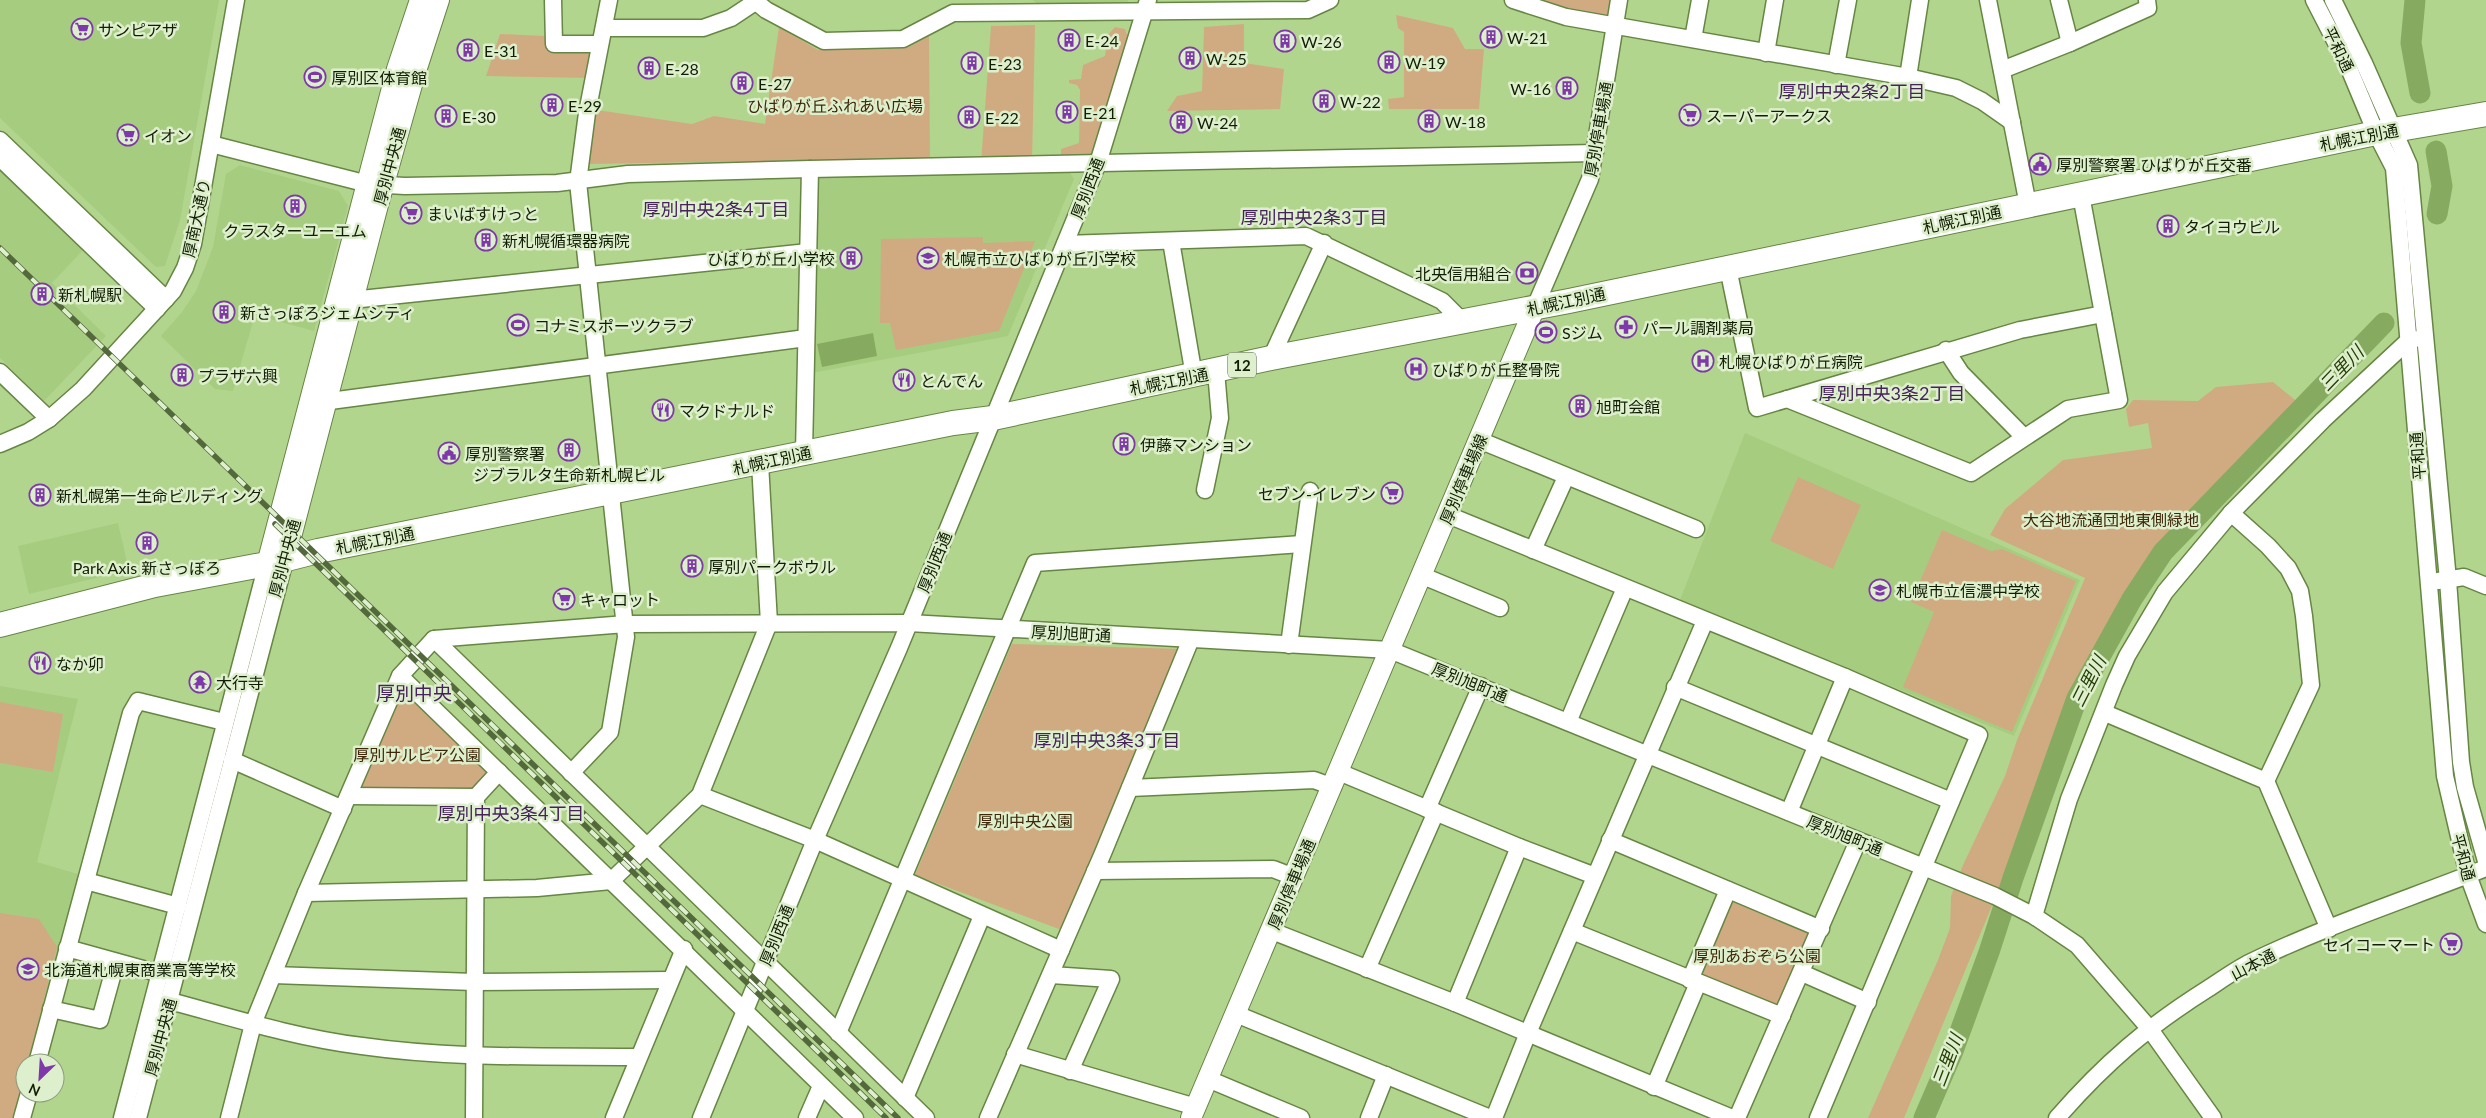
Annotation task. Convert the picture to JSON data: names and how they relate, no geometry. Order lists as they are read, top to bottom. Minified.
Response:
{"streets":{"highway":["札幌江別通","12"],"main road":["厚別停車場通","厚別中央通","厚別停車場線"],"street":["平和通","厚別西通","厚南大通り","厚別旭町通","山本通"]},"crossings":[["平和通","札幌江別通"],["平和通","山本通"],["厚別停車場通","札幌江別通"],["厚別停車場通","厚別停車場線"],["厚別停車場通","厚別旭町通"],["札幌江別通","厚別中央通"],["札幌江別通","厚別西通"],["札幌江別通","厚別停車場線"],["厚別西通","厚別旭町通"],["厚別停車場線","厚別旭町通"]],"districts":["厚別中央2条2丁目","厚別中央2条4丁目","厚別中央2条3丁目","厚別中央3条2丁目","厚別中央","厚別中央3条3丁目","厚別中央3条4丁目"],"water":["三里川"],"parks":["ひばりが丘ふれあい広場","大谷地流通団地東側緑地","厚別サルビア公園","厚別中央公園","厚別あおぞら公園"],"places":{"supermarket":["サンピアザ","スーパーアークス","イオン","まいばすけっと","セブン-イレブン","キャロット","セイコーマート"],"building":["W-21","E-24","W-26","E-31","W-25","W-19","E-23","E-28","E-27","W-16","W-22","E-29","E-21","E-30","E-22","W-18","W-24","クラスターユーエム","タイヨウビル","新札幌循環器病院","ひばりが丘小学校","新札幌駅","新さっぽろジェムシティ","プラザ六興","旭町会館","伊藤マンション","ジブラルタ生命新札幌ビル","新札幌第一生命ビルディング","Park Axis 新さっぽろ","厚別パークボウル"],"sports":["厚別区体育館","コナミスポーツクラブ","Sジム"],"public building":["厚別警察署 ひばりが丘交番","厚別警察署"],"school or university":["札幌市立ひばりが丘小学校","札幌市立信濃中学校","北海道札幌東商業高等学校"],"bank":["北央信用組合"],"pharmacy":["パール調剤薬局"],"hospital":["札幌ひばりが丘病院","ひばりが丘整骨院"],"restaurant":["とんでん","マクドナルド","なか卯"],"temple":["大行寺"]},"north":"bottom left"}
